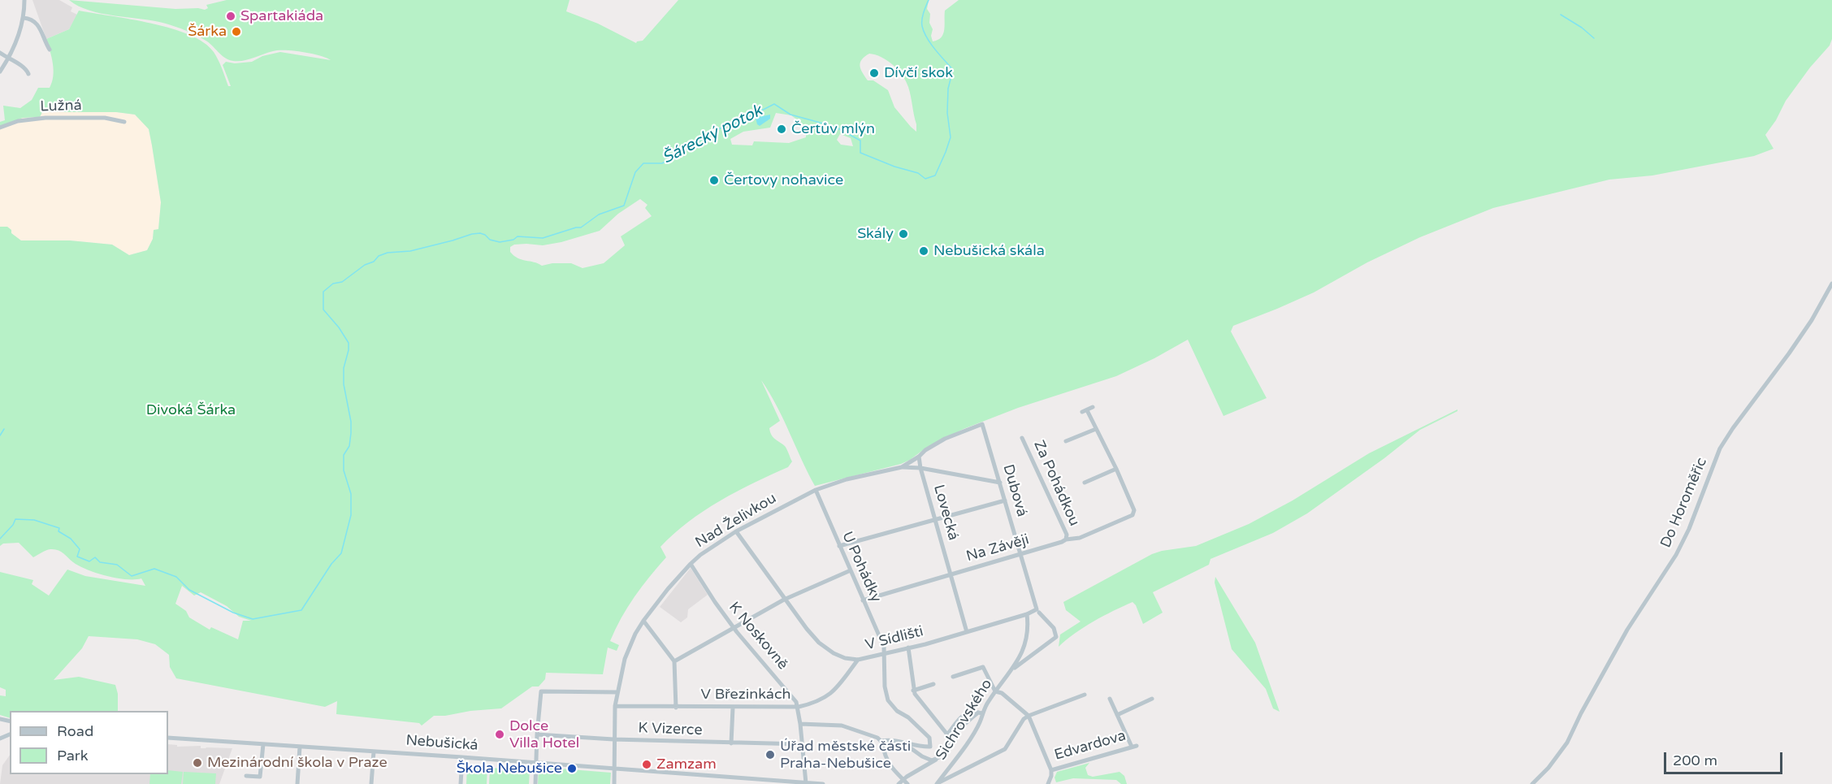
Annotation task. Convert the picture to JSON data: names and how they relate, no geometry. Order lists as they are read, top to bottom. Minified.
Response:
{"streets":{"street":["Lužná","Za Pohádkou","Dubová","Do Horoměřic","Lovecká","Nad Želivkou","Na Závěji","U Pohádky","K Noskovně","V Sídlišti","V Březinkách","Sichrovského","K Vizerce","Nebušická","Edvardova"]},"crossings":[["Za Pohádkou","Na Závěji"],["Dubová","Lovecká"],["Dubová","Na Závěji"],["Dubová","V Sídlišti"],["Dubová","Sichrovského"],["Lovecká","Na Závěji"],["Lovecká","V Sídlišti"],["Nad Želivkou","U Pohádky"],["Nad Želivkou","K Noskovně"],["Nad Želivkou","V Sídlišti"],["Nad Želivkou","V Březinkách"],["Nad Želivkou","K Vizerce"],["Nad Želivkou","Nebušická"],["Na Závěji","U Pohádky"],["U Pohádky","V Sídlišti"],["K Noskovně","V Březinkách"],["K Noskovně","K Vizerce"],["K Noskovně","Nebušická"],["V Sídlišti","V Březinkách"],["V Sídlišti","Sichrovského"]],"water":["Šárecký potok"],"parks":["Divoká Šárka"],"places":["Spartakiáda","Šárka","Dívčí skok","Čertův mlýn","Čertovy nohavice","Skály","Nebušická skála","Dolce Villa Hotel","Úřad městské části Praha-Nebušice","Mezinárodní škola v Praze","Zamzam","Škola Nebušice"],"legend":["Road","Park"],"scale_bar":"200 m"}
